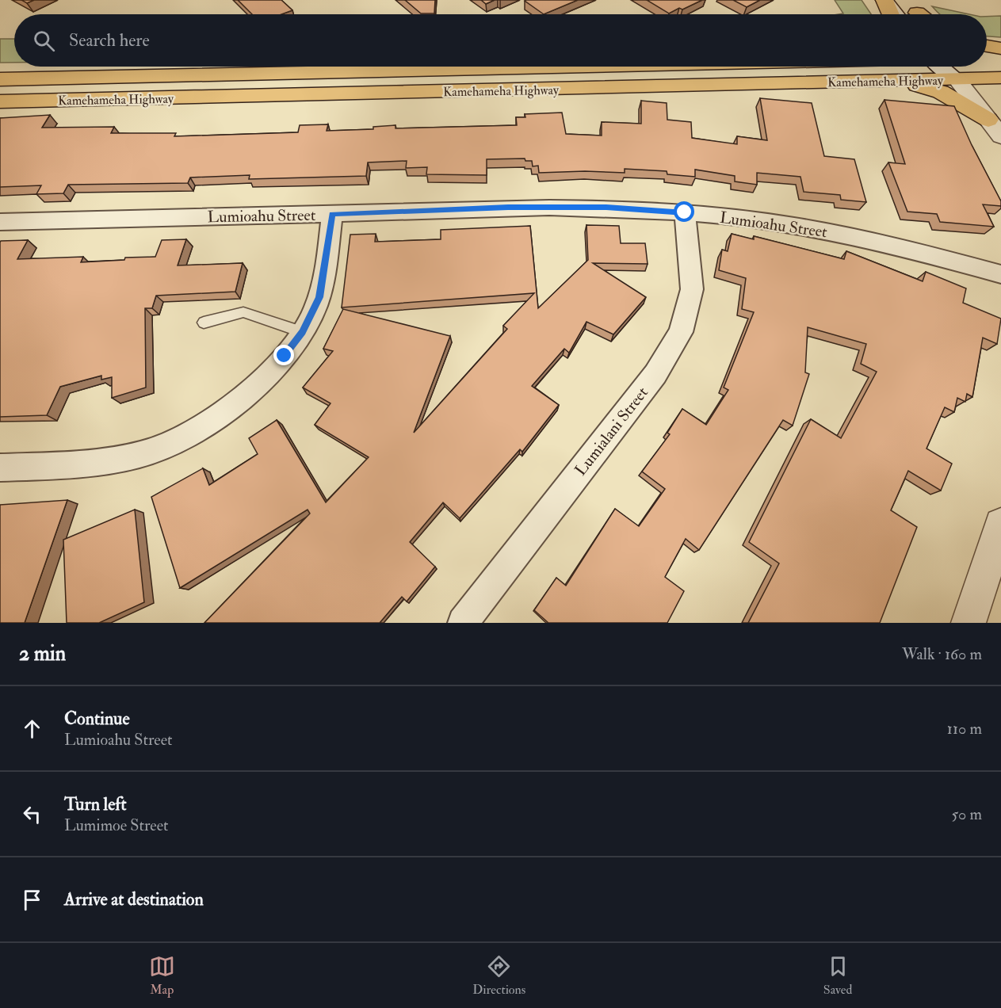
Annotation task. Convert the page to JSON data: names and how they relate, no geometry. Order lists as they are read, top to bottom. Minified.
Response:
{"streets":{"main road":["Kamehameha Highway"],"street":["Lumioahu Street","Lumialani Street"]},"crossings":[["Lumioahu Street","Lumialani Street"]],"page":{"search":"Search here","heading":["2 min","Walk · 160 m"],"list":[["Continue","Lumioahu Street","110 m"],["Turn left","Lumimoe Street","50 m"],"Arrive at destination"],"nav":["Map","Directions","Saved"]}}
